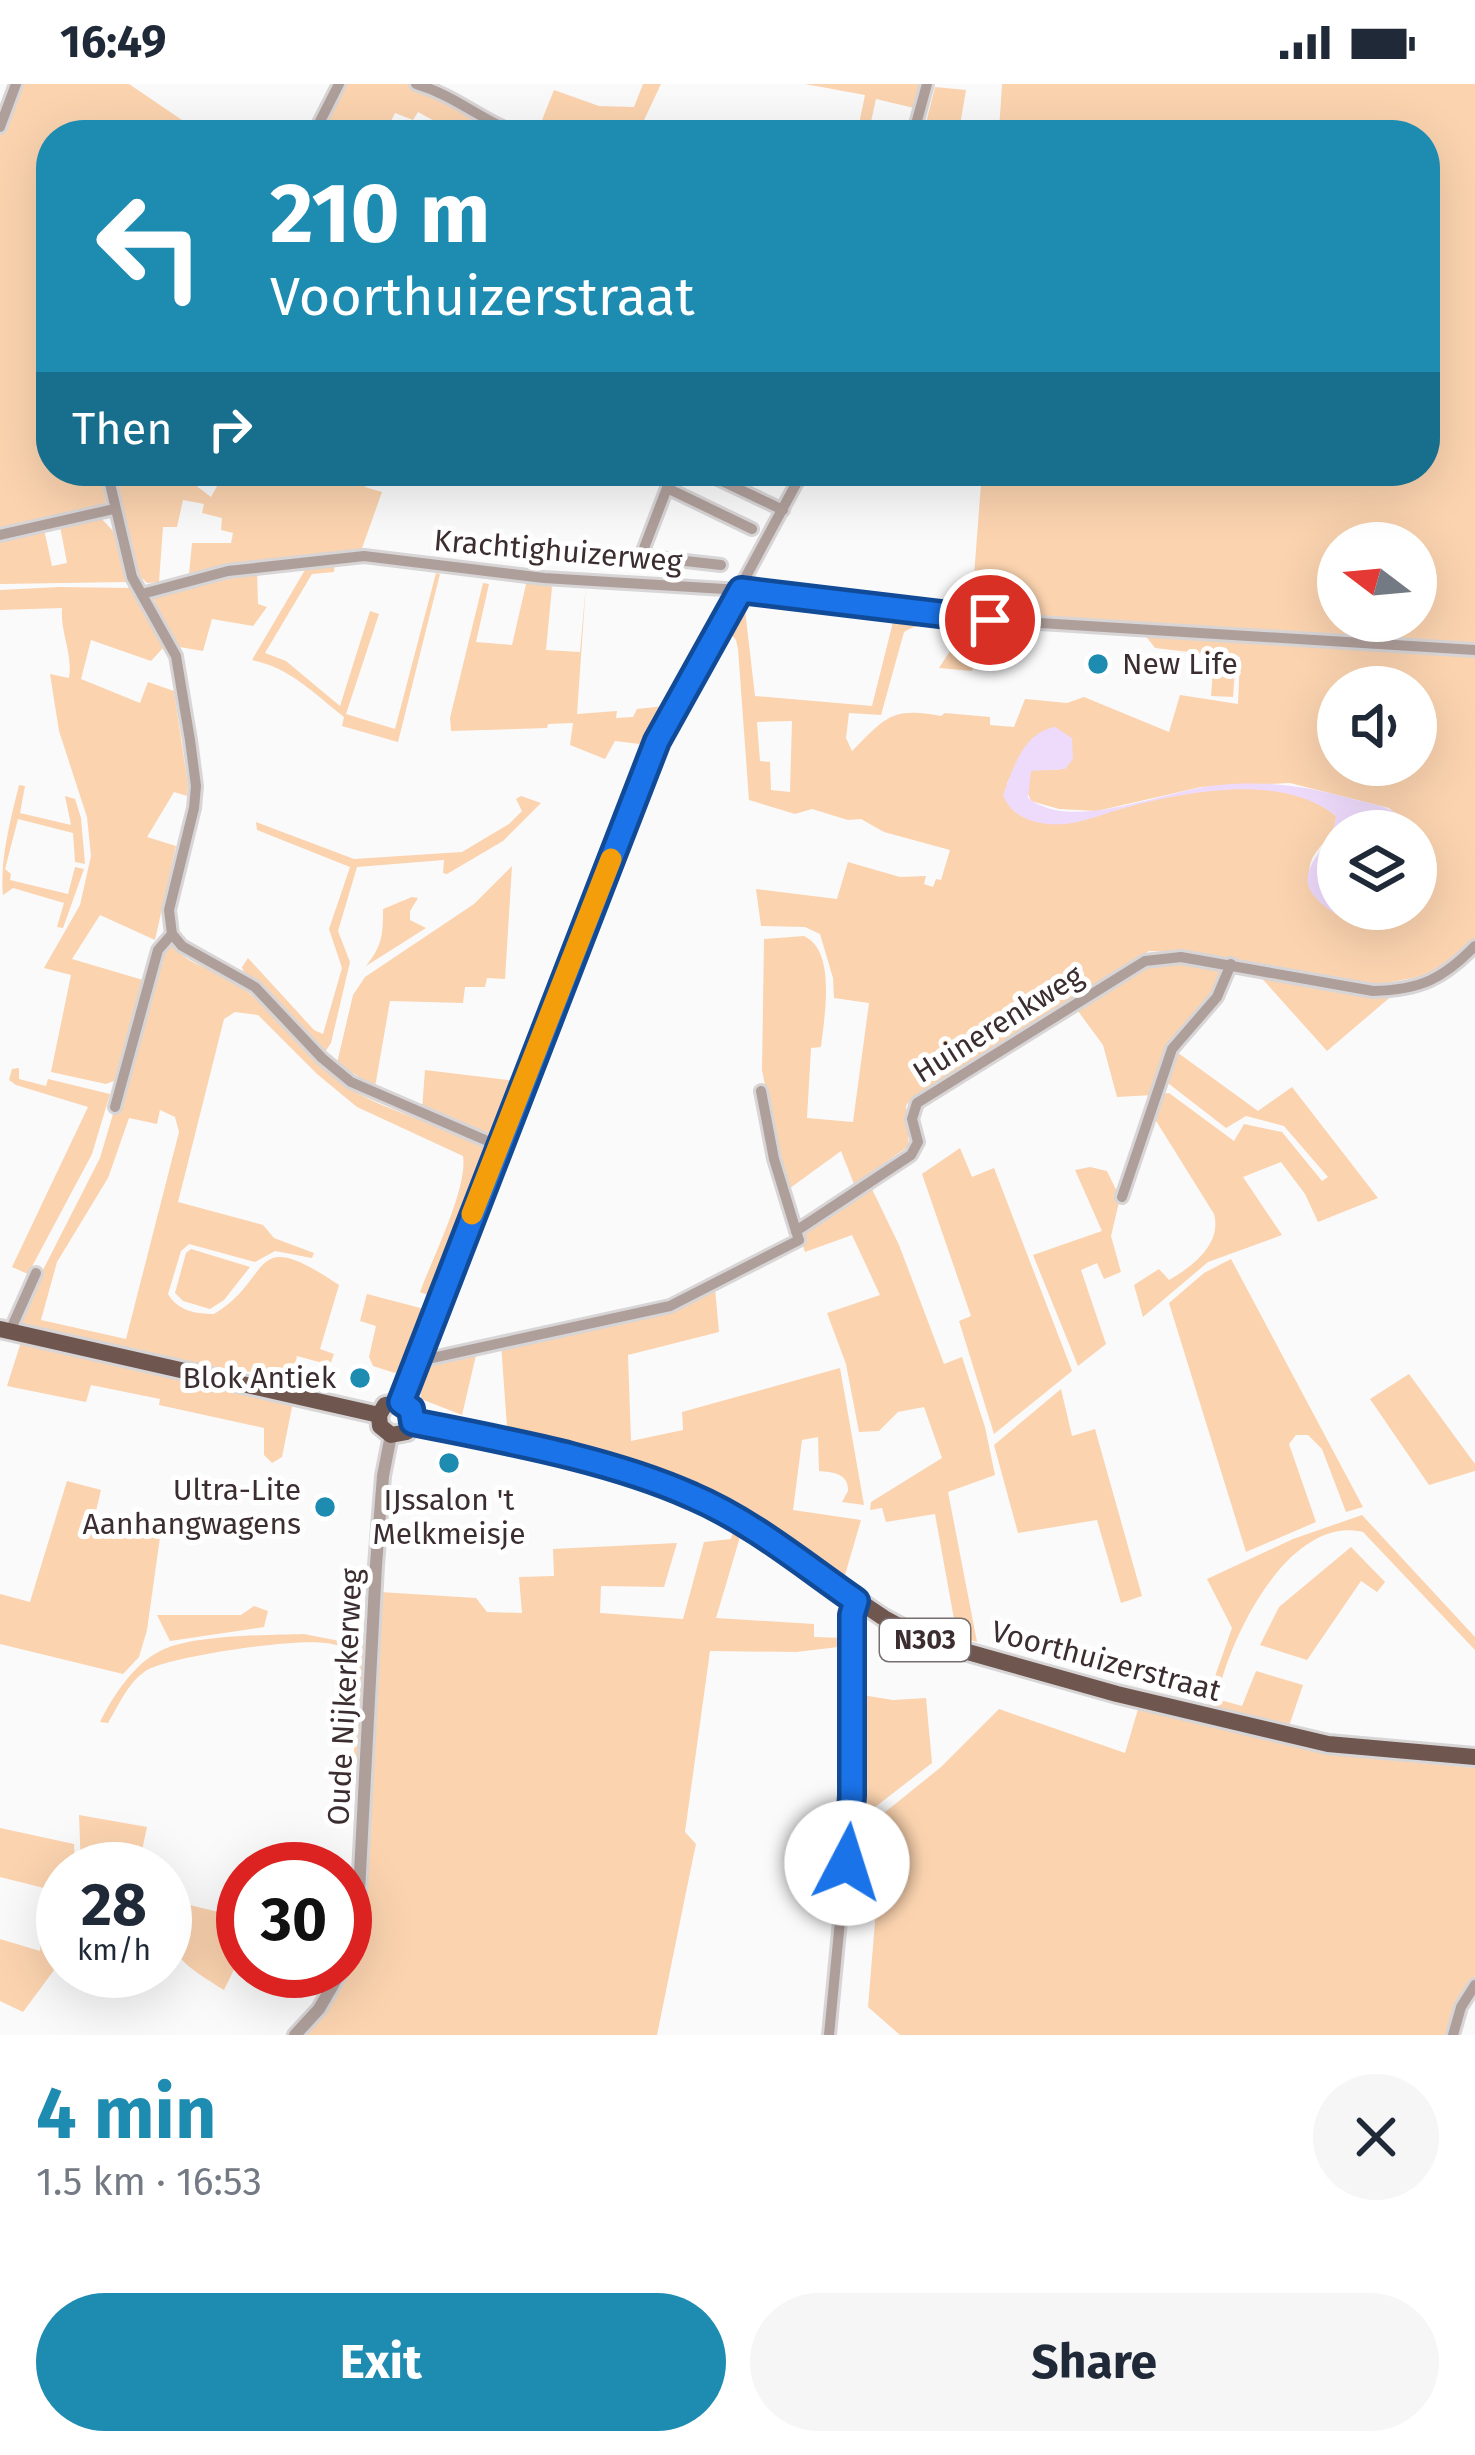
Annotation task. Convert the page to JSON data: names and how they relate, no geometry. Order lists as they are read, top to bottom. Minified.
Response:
{"streets":{"main road":["N303","Voorthuizerstraat"],"street":["Krachtighuizerweg","Huinerenkweg","Oude Nijkerkerweg"]},"crossings":[["Voorthuizerstraat","Oude Nijkerkerweg"]],"places":["New Life","Blok Antiek","IJssalon 't Melkmeisje","Ultra-Lite Aanhangwagens"],"north":"left","page":{"status":"16:49","turn":["210 m","Voorthuizerstraat"],"then":"Then","speed":"28 km/h","limit":"30","heading":["4 min","1.5 km · 16:53"],"buttons":["Exit","Share"]}}
